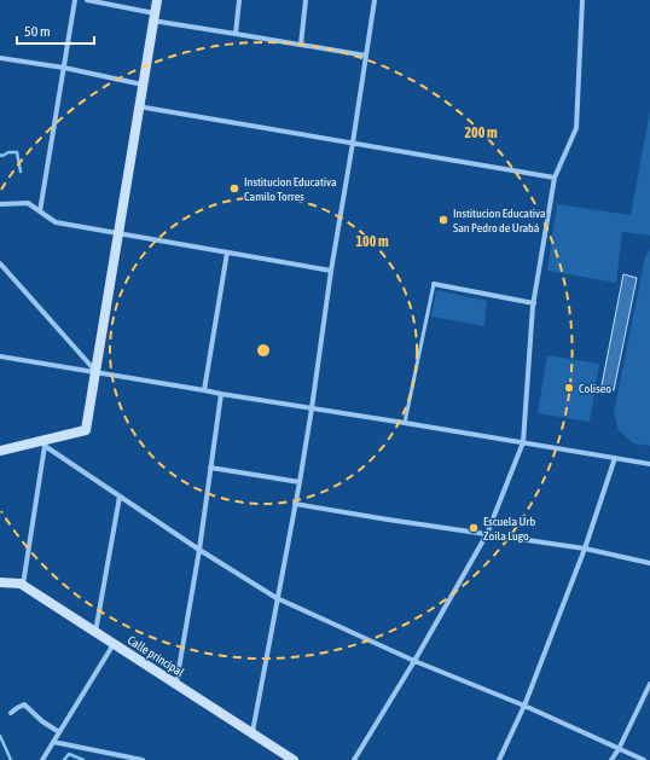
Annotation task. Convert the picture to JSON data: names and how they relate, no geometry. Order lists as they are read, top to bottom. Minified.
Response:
{"streets":{"street":["Calle principal"]},"places":["Institucion Educativa Camilo Torres","Institucion Educativa San Pedro de Urabá","Coliseo","Escuela Urb Zoila Lugo"],"scale_bar":"50 m","rings":["200 m","100 m"]}
